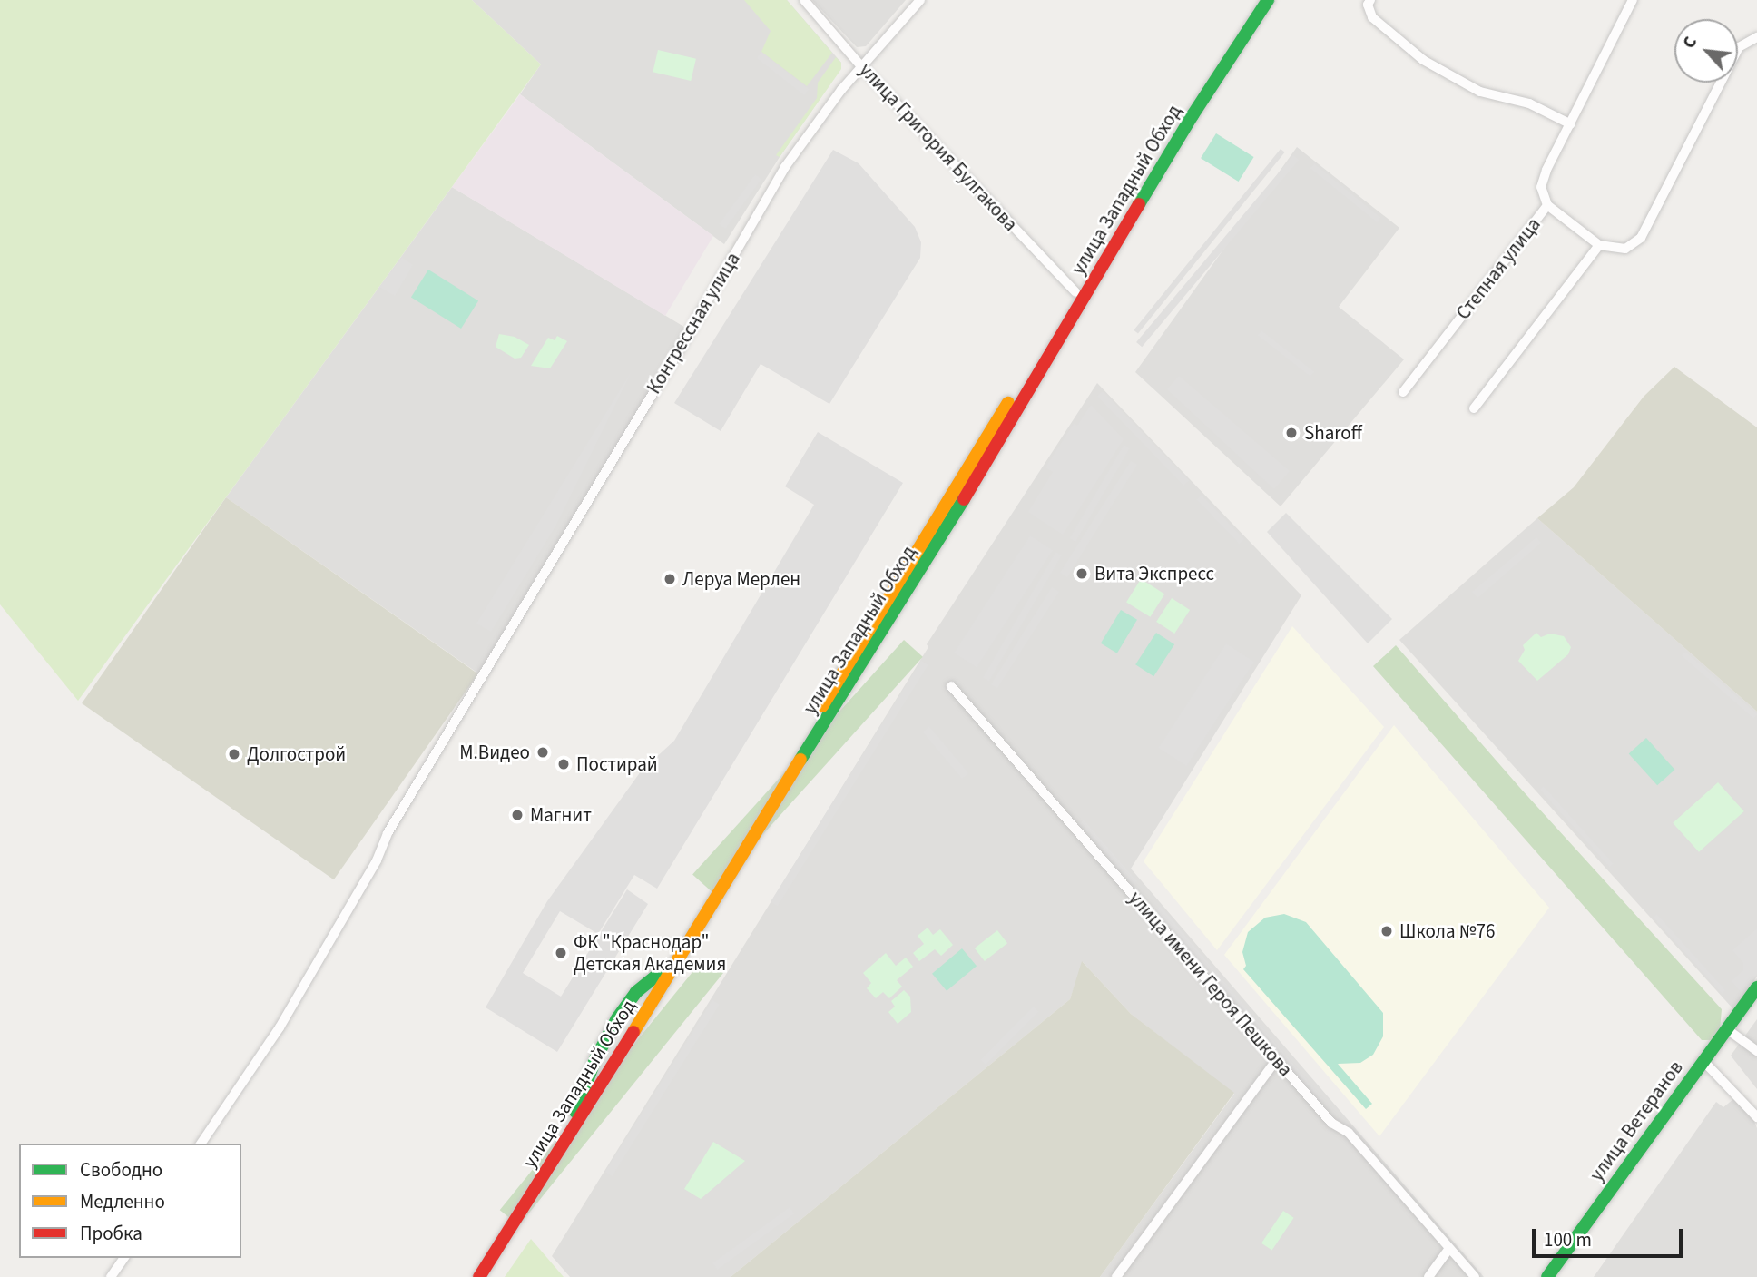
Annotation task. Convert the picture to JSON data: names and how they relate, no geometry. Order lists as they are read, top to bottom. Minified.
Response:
{"streets":{"main road":["улица Западный Обход","улица Ветеранов"],"street":["улица Григория Булгакова","Степная улица","Конгрессная улица","улица имени Героя Пешкова"]},"crossings":[["улица Григория Булгакова","улица Западный Обход"],["улица Григория Булгакова","Конгрессная улица"]],"places":["Sharoff","Вита Экспресс","Леруа Мерлен","М.Видео","Долгострой","Постирай","Магнит","Школа №76","ФК \"Краснодар\" Детская Академия"],"legend":["Свободно","Медленно","Пробка"],"scale_bar":"100 m","north":"top left"}
